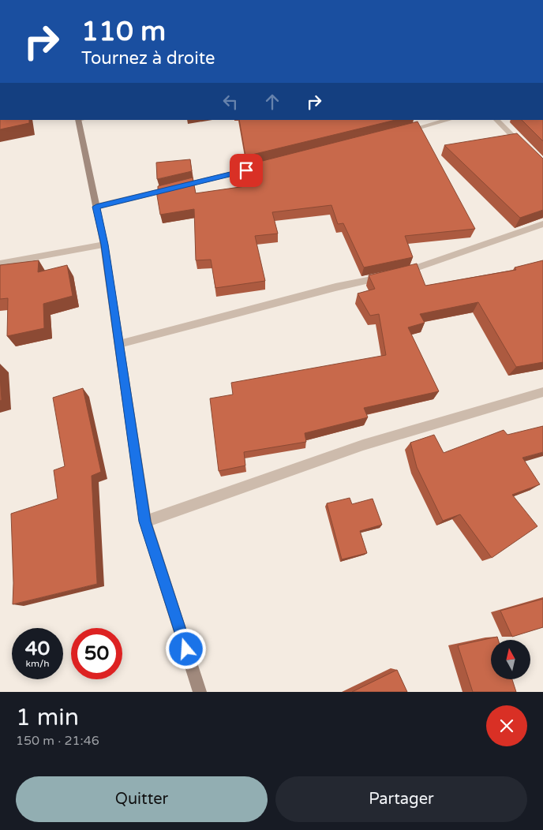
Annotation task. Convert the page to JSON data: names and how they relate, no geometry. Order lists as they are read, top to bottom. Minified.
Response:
{"north":"top","page":{"turn":["110 m","Tournez à droite"],"speed":"40 km/h","limit":"50","heading":["1 min","150 m · 21:46"],"buttons":["Quitter","Partager"]}}
